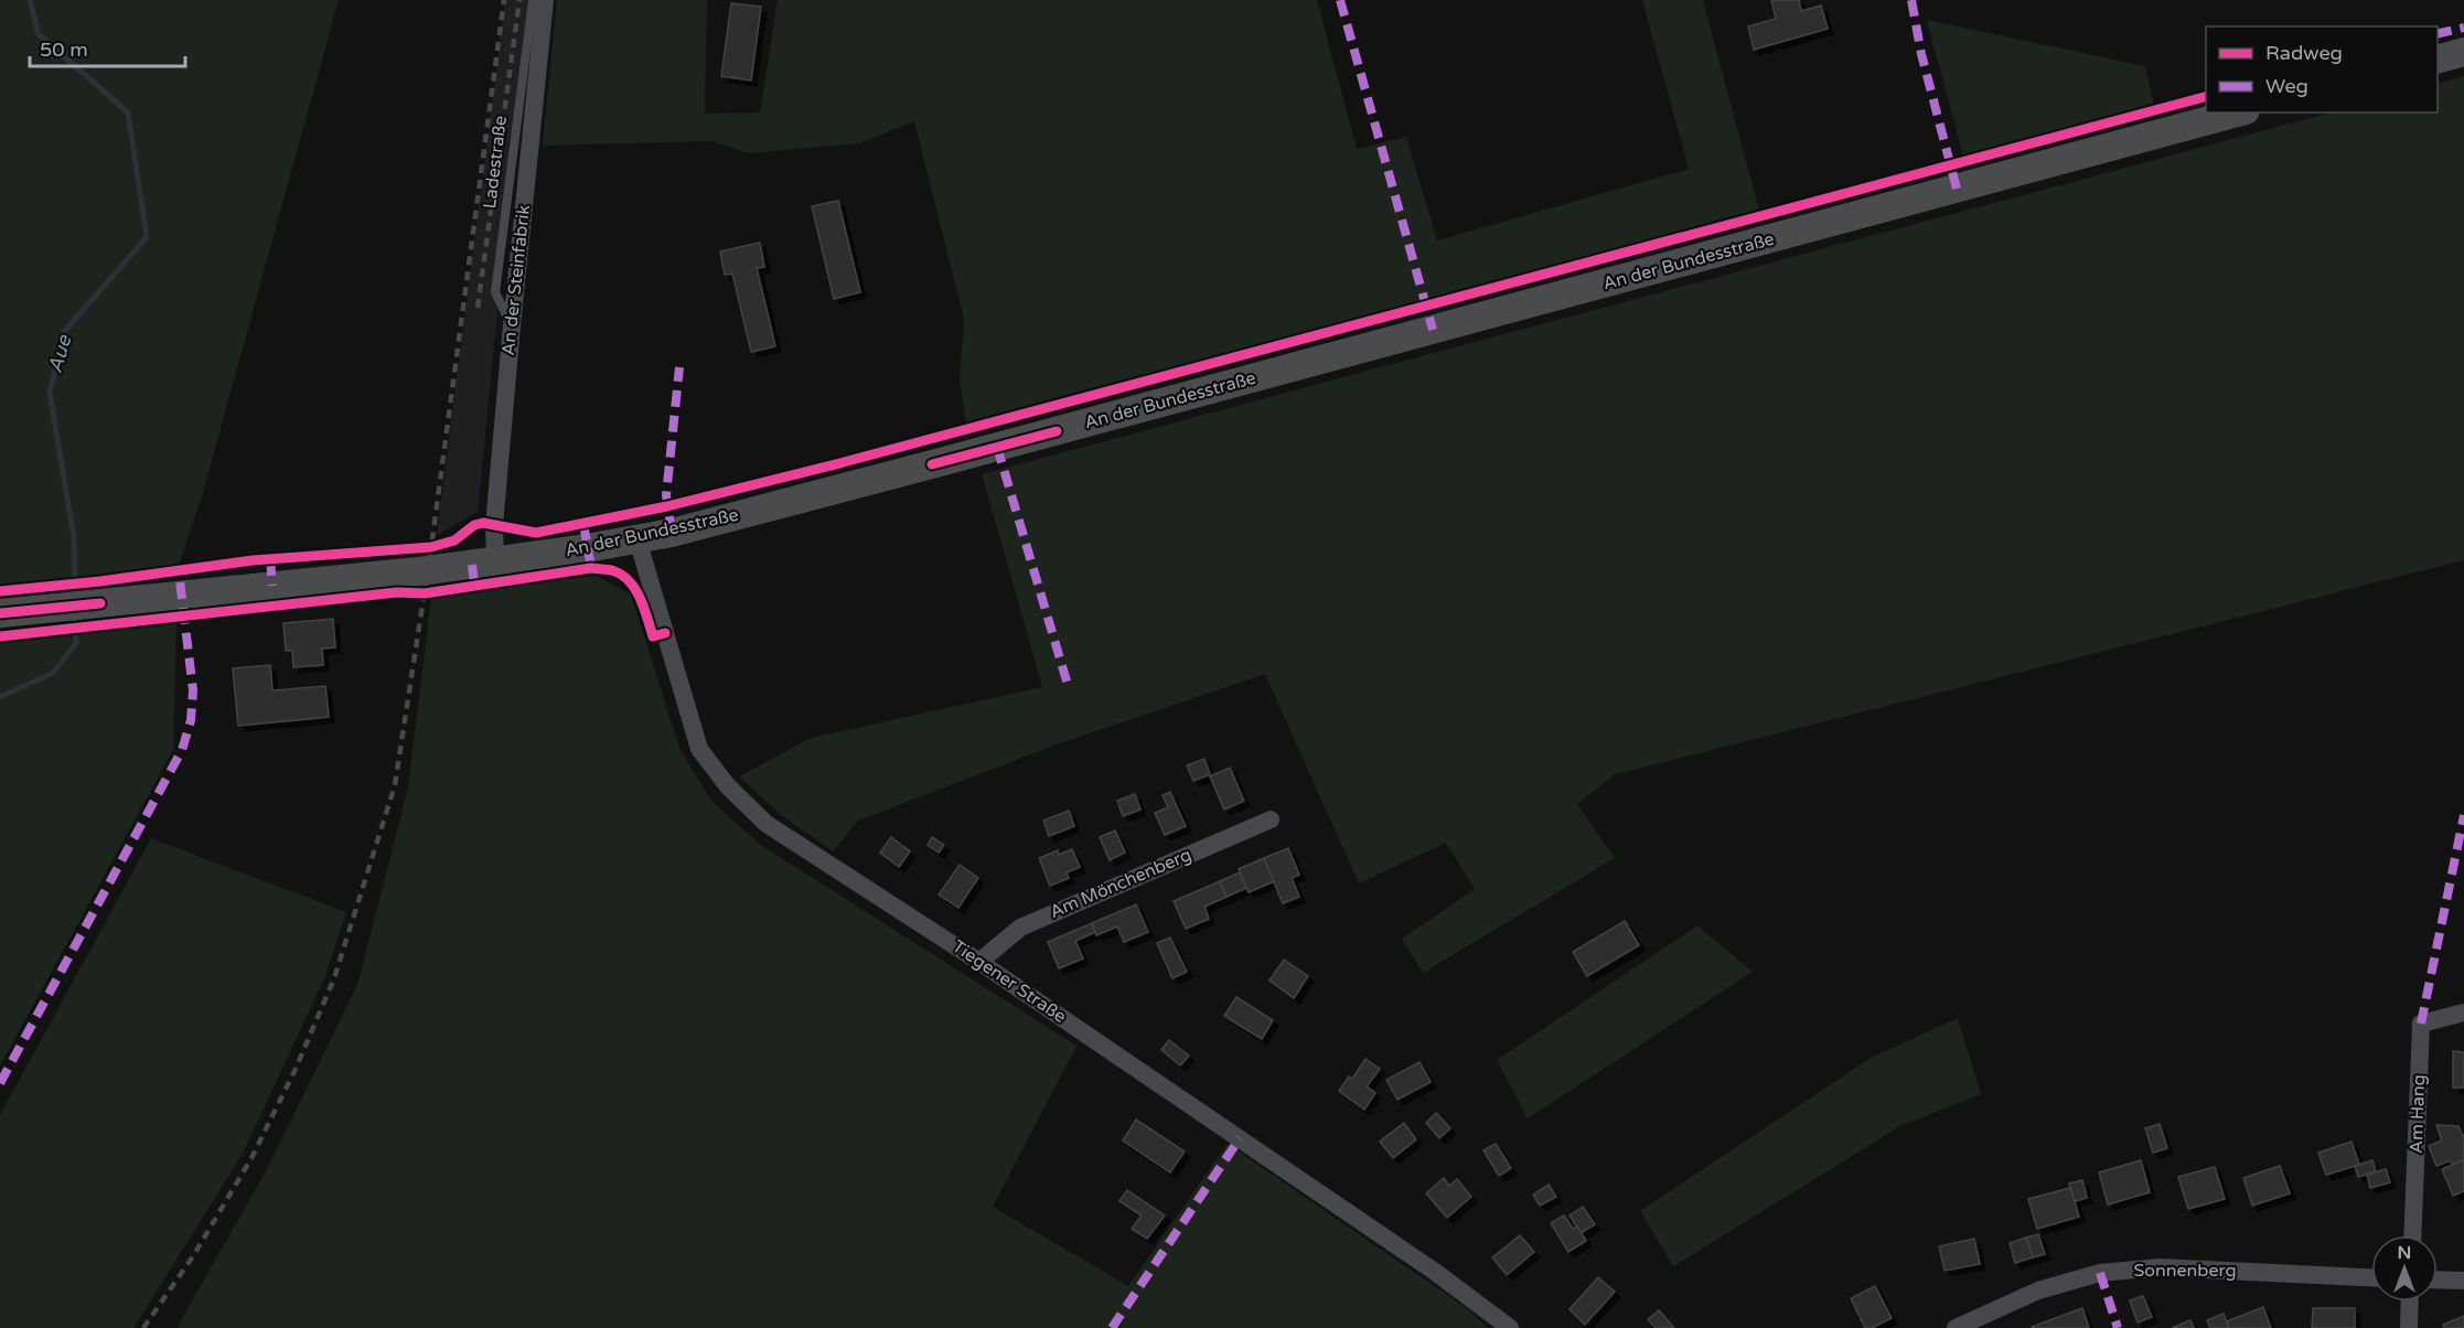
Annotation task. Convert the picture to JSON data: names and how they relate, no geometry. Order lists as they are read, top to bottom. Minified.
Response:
{"streets":{"main road":["An der Bundesstraße"],"street":["An der Steinfabrik","Am Mönchenberg","Tiegener Straße","Am Hang","Sonnenberg"],"lane":["Ladestraße"]},"crossings":[["Ladestraße","An der Steinfabrik"],["An der Bundesstraße","An der Steinfabrik"],["An der Bundesstraße","Tiegener Straße"],["Am Mönchenberg","Tiegener Straße"]],"water":["Aue"],"legend":["Radweg","Weg"],"scale_bar":"50 m","north":"top"}
